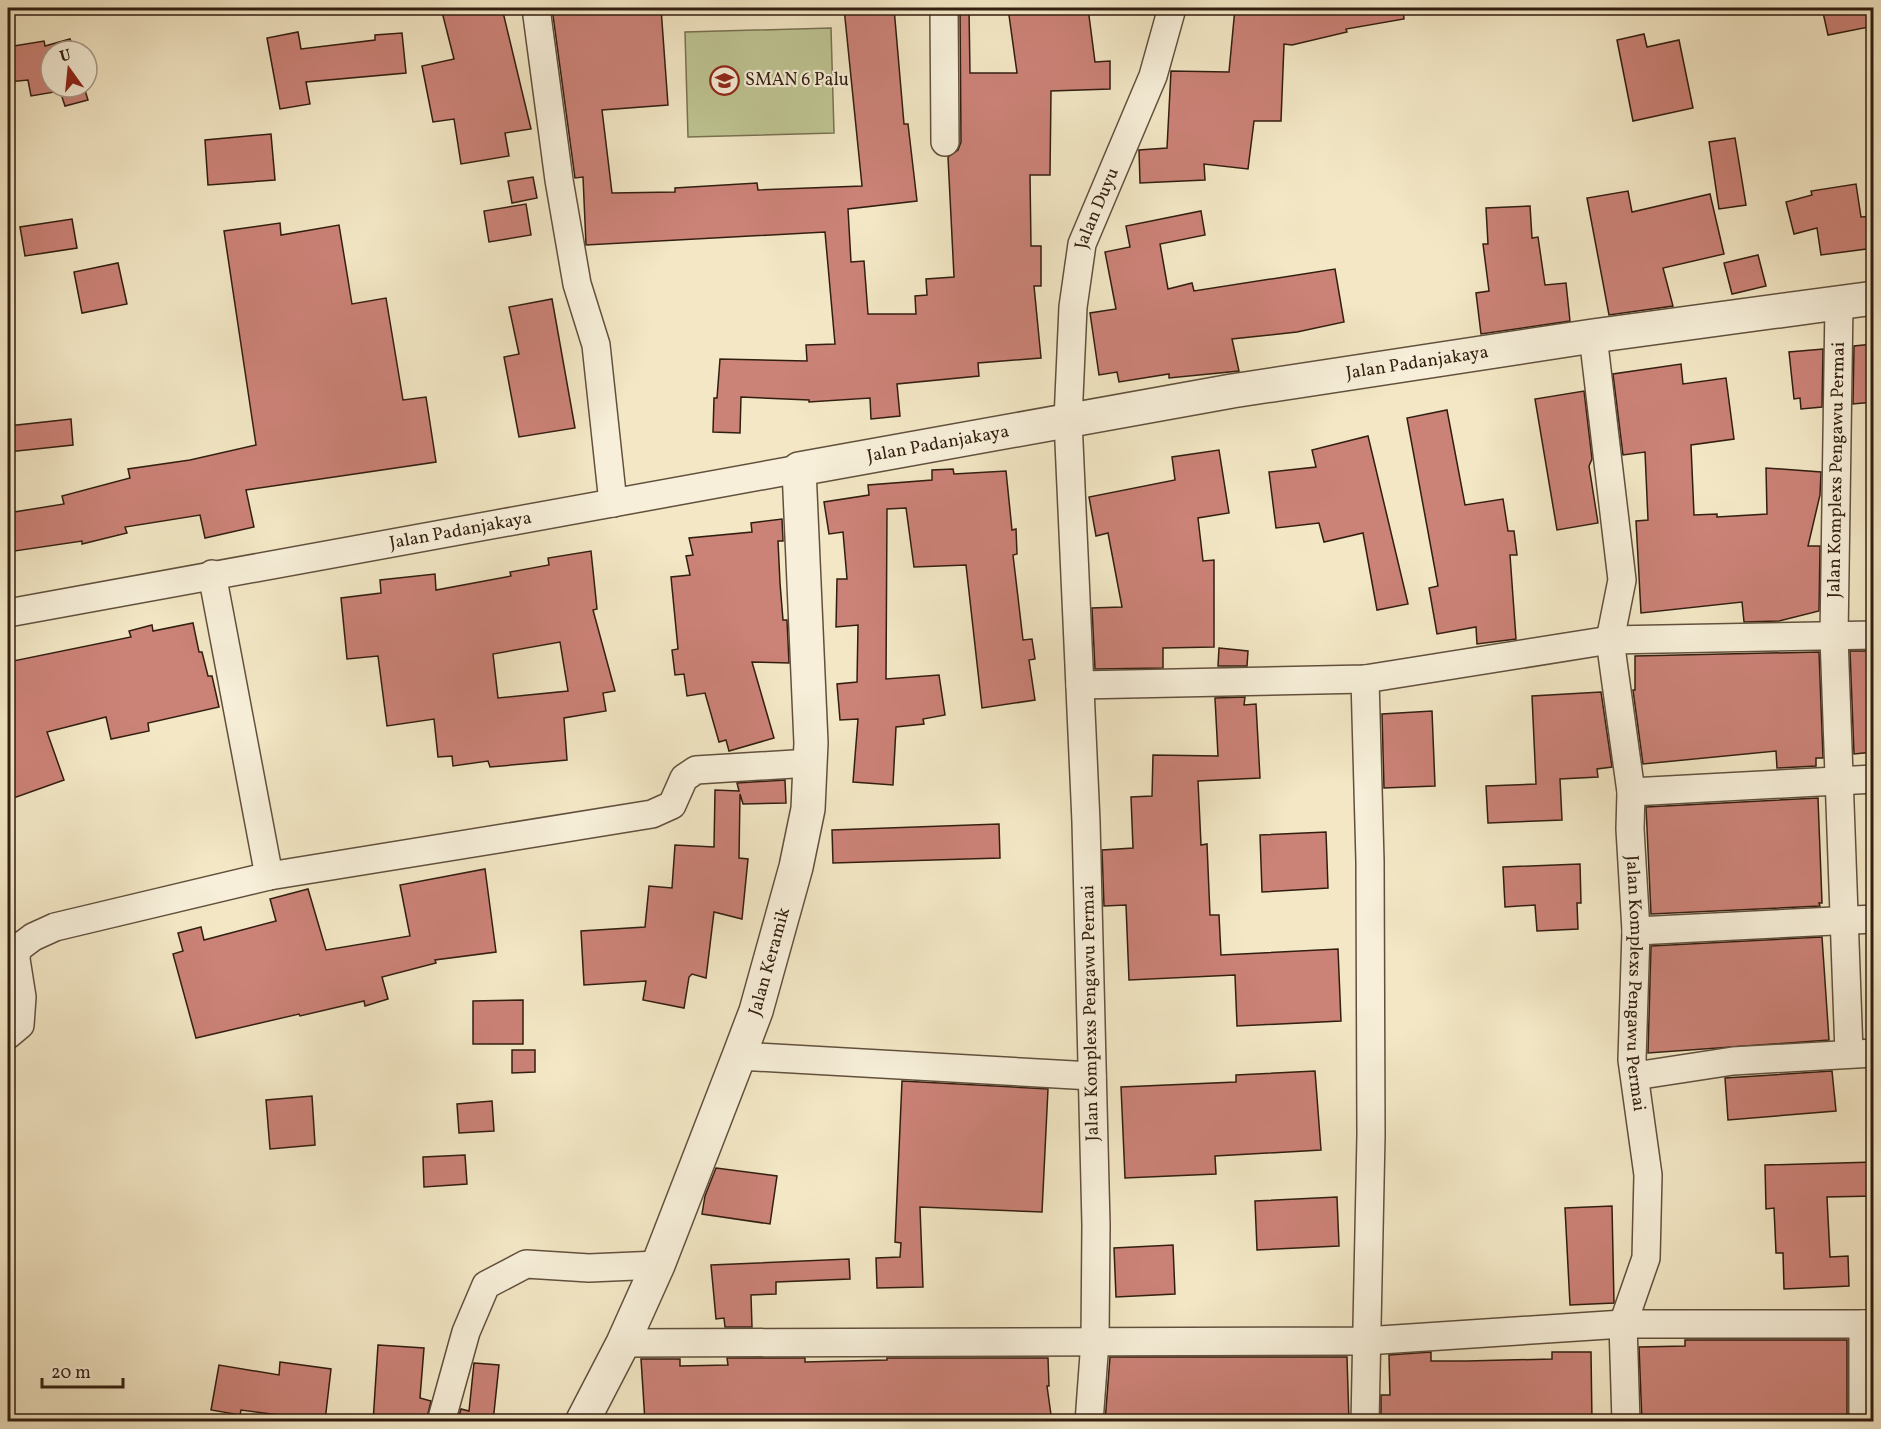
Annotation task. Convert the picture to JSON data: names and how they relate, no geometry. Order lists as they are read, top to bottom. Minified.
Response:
{"streets":{"street":["Jalan Duyu","Jalan Padanjakaya","Jalan Komplexs Pengawu Permai","Jalan Keramik"]},"crossings":[["Jalan Duyu","Jalan Padanjakaya"],["Jalan Duyu","Jalan Komplexs Pengawu Permai"],["Jalan Padanjakaya","Jalan Komplexs Pengawu Permai"],["Jalan Padanjakaya","Jalan Keramik"]],"places":{"school or university":["SMAN 6 Palu"]},"scale_bar":"20 m","north":"top"}
